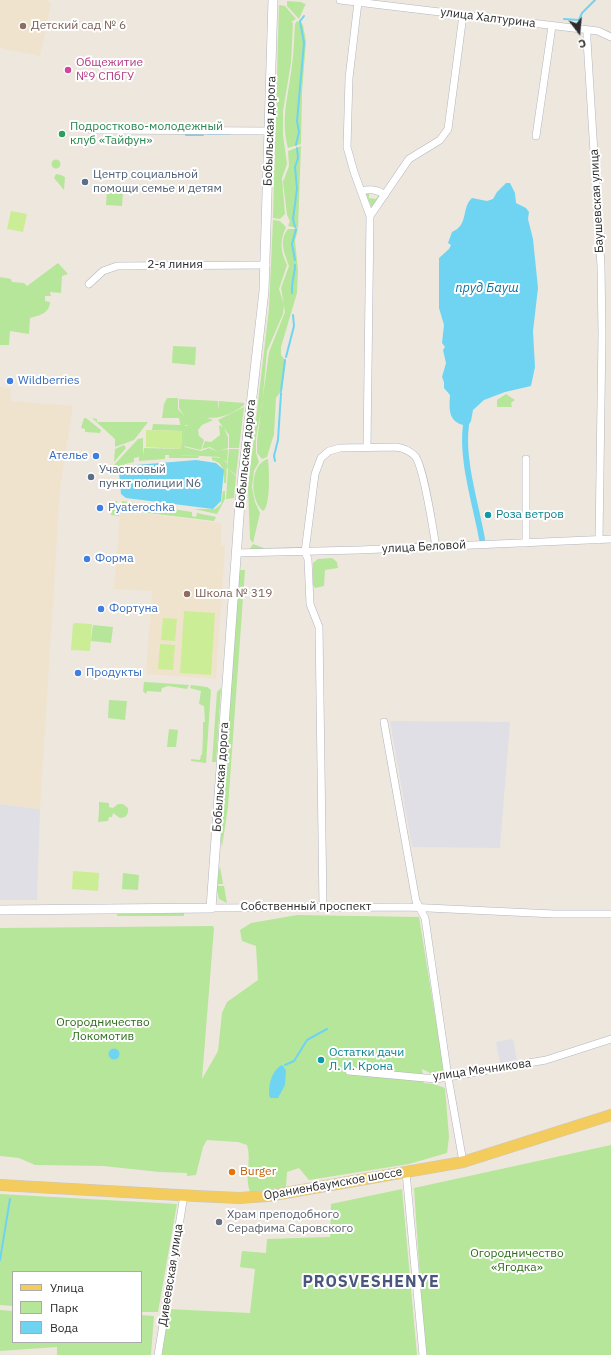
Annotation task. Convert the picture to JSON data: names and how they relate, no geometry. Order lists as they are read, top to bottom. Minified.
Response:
{"streets":{"main road":["Ораниенбаумское шоссе"],"street":["улица Халтурина","Бобыльская дорога","Баушевская улица","2-я линия","улица Беловой","Собственный проспект","улица Мечникова","Дивеевская улица"]},"crossings":[["улица Халтурина","Баушевская улица"],["Бобыльская дорога","2-я линия"],["Бобыльская дорога","улица Беловой"],["Бобыльская дорога","Собственный проспект"],["Баушевская улица","улица Беловой"],["Ораниенбаумское шоссе","Дивеевская улица"]],"districts":["PROSVESHENYE"],"water":["пруд Бауш"],"parks":["Огородничество Локомотив","Огородничество «Ягодка»"],"places":["Детский сад № 6","Общежитие №9 СПбГУ","Подростково-молодежный клуб «Тайфун»","Центр социальной помощи семье и детям","Wildberries","Ателье","Участковый пункт полиции N6","Pyaterochka","Роза ветров","Форма","Школа № 319","Фортуна","Продукты","Остатки дачи Л. И. Крона","Burger","Храм преподобного Серафима Саровского"],"legend":["Улица","Парк","Вода"],"north":"bottom"}
